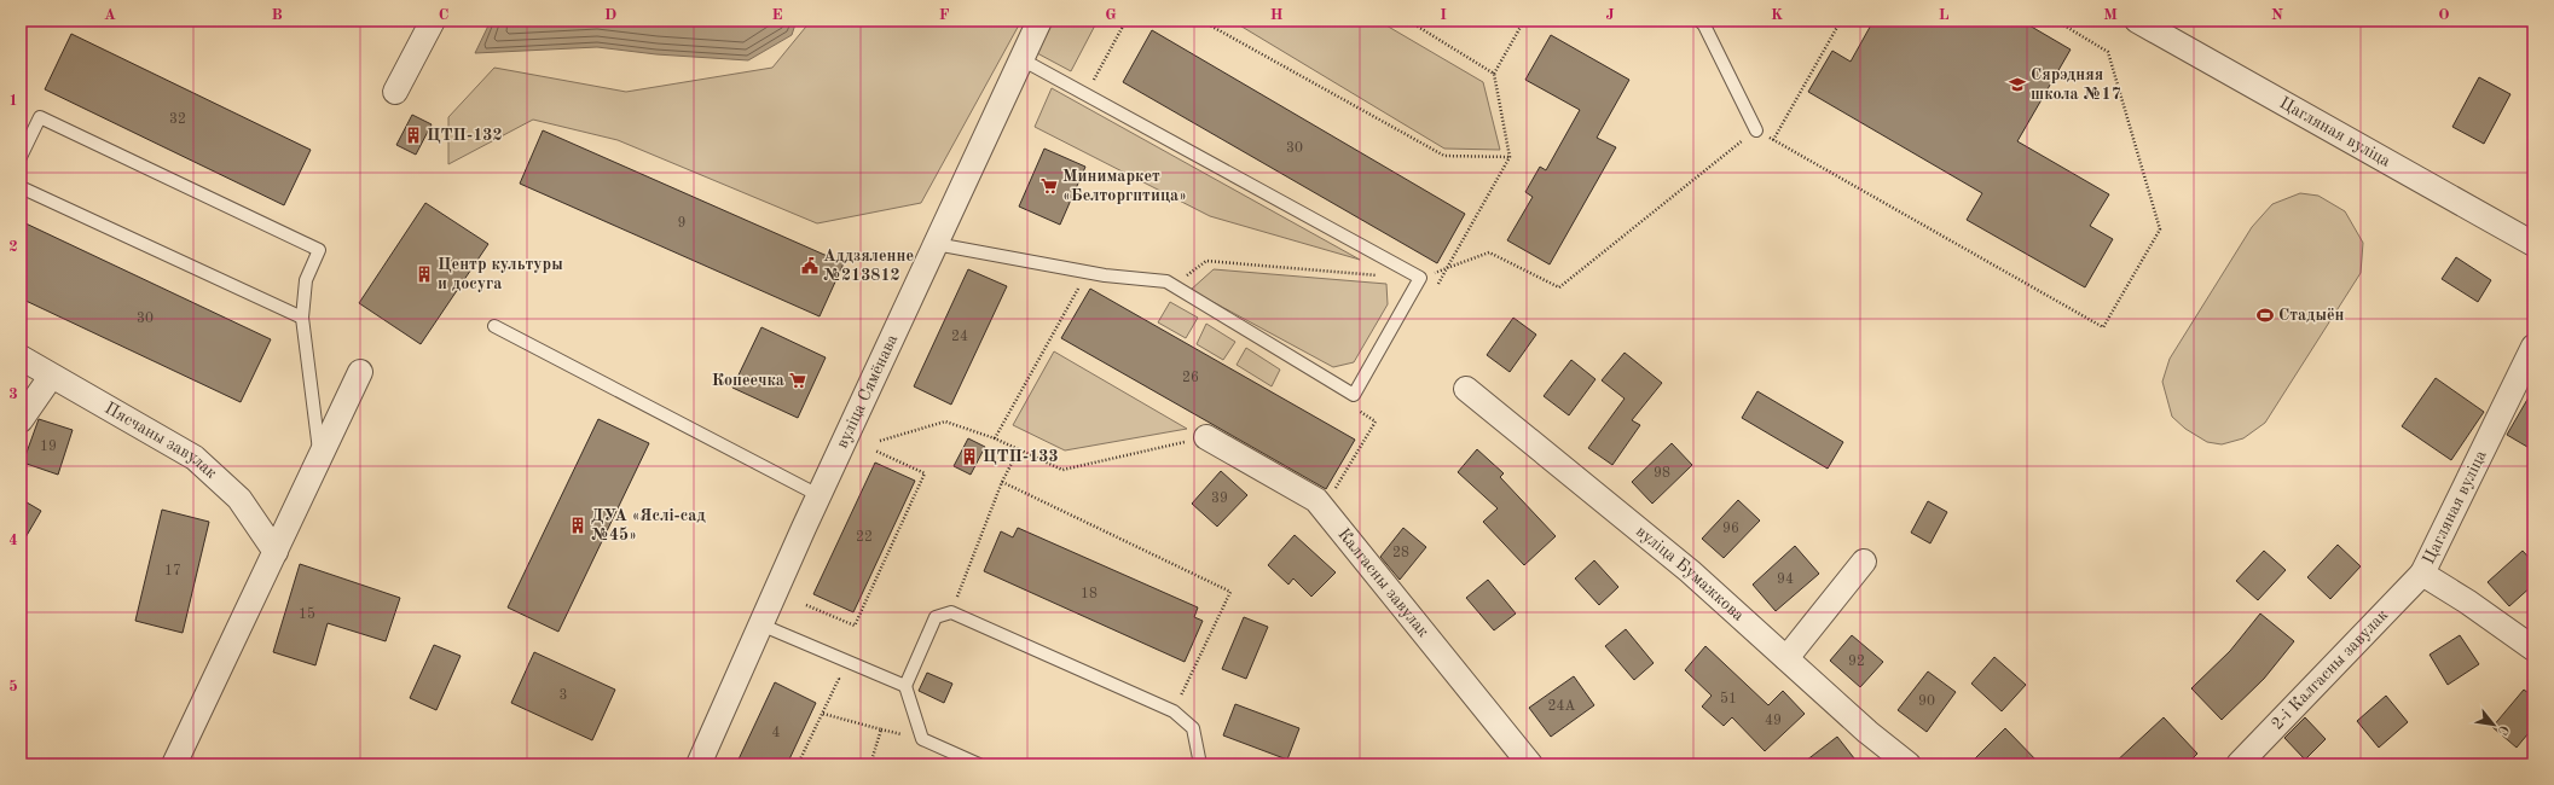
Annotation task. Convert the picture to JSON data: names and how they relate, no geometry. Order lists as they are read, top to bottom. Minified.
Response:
{"streets":{"street":["Цагляная вуліца","вуліца Сямёнава","Пясчаны завулак","вуліца Бумажкова","Калгасны завулак","2-і Калгасны завулак"]},"crossings":[["Цагляная вуліца","2-і Калгасны завулак"]],"places":{"school or university":["Сярэдняя школа №17"],"building":["ЦТП-132","Центр культуры и досуга","ЦТП-133","ДУА «Яслі-сад №45»"],"supermarket":["Минимаркет «Белторгптица»","Копеечка"],"public building":["Аддзяленне №213812"],"sports":["Стадыён"]},"house_numbers":["32","30","9","30","24","26","19","98","39","96","22","28","17","94","18","15","92","3","51","90","24А","49","4"],"north":"bottom right","grid":{"columns":["A","B","C","D","E","F","G","H","I","J","K","L","M","N","O"],"rows":["1","2","3","4","5"]}}
